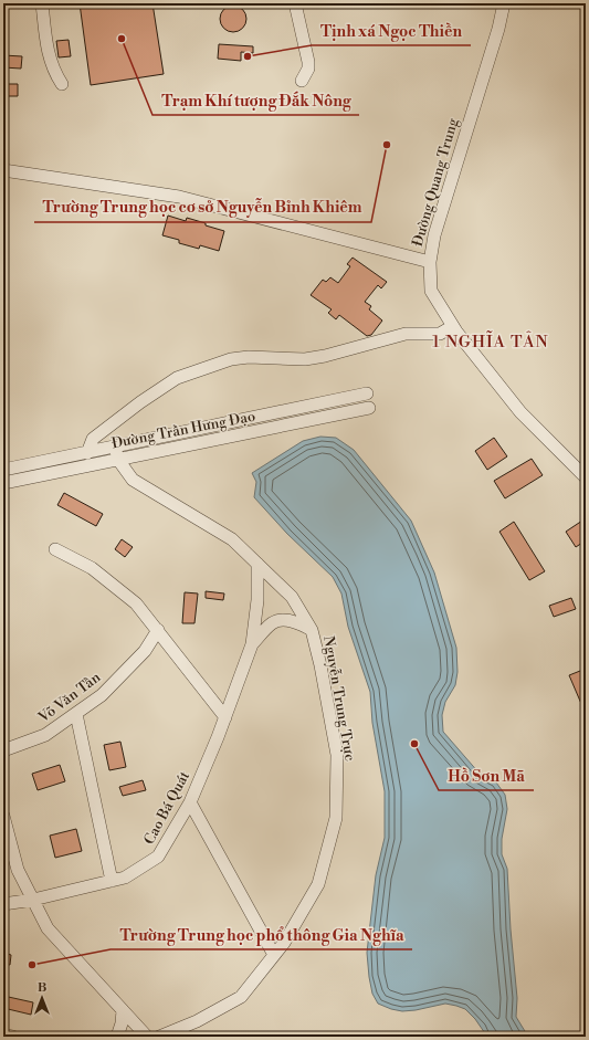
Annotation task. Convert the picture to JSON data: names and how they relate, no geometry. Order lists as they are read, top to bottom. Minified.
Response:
{"streets":{"street":["Đường Quang Trung","Đường Trần Hưng Đạo","Võ Văn Tần","Nguyễn Trung Trực","Cao Bá Quát"]},"crossings":[["Đường Trần Hưng Đạo","Nguyễn Trung Trực"],["Nguyễn Trung Trực","Cao Bá Quát"]],"districts":["1 NGHĨA TÂN"],"places":["Trạm Khí tượng Đắk Nông","Tịnh xá Ngọc Thiền","Trường Trung học cơ sở Nguyễn Bỉnh Khiêm","Hồ Sơn Mã","Trường Trung học phổ thông Gia Nghĩa"],"north":"top"}
